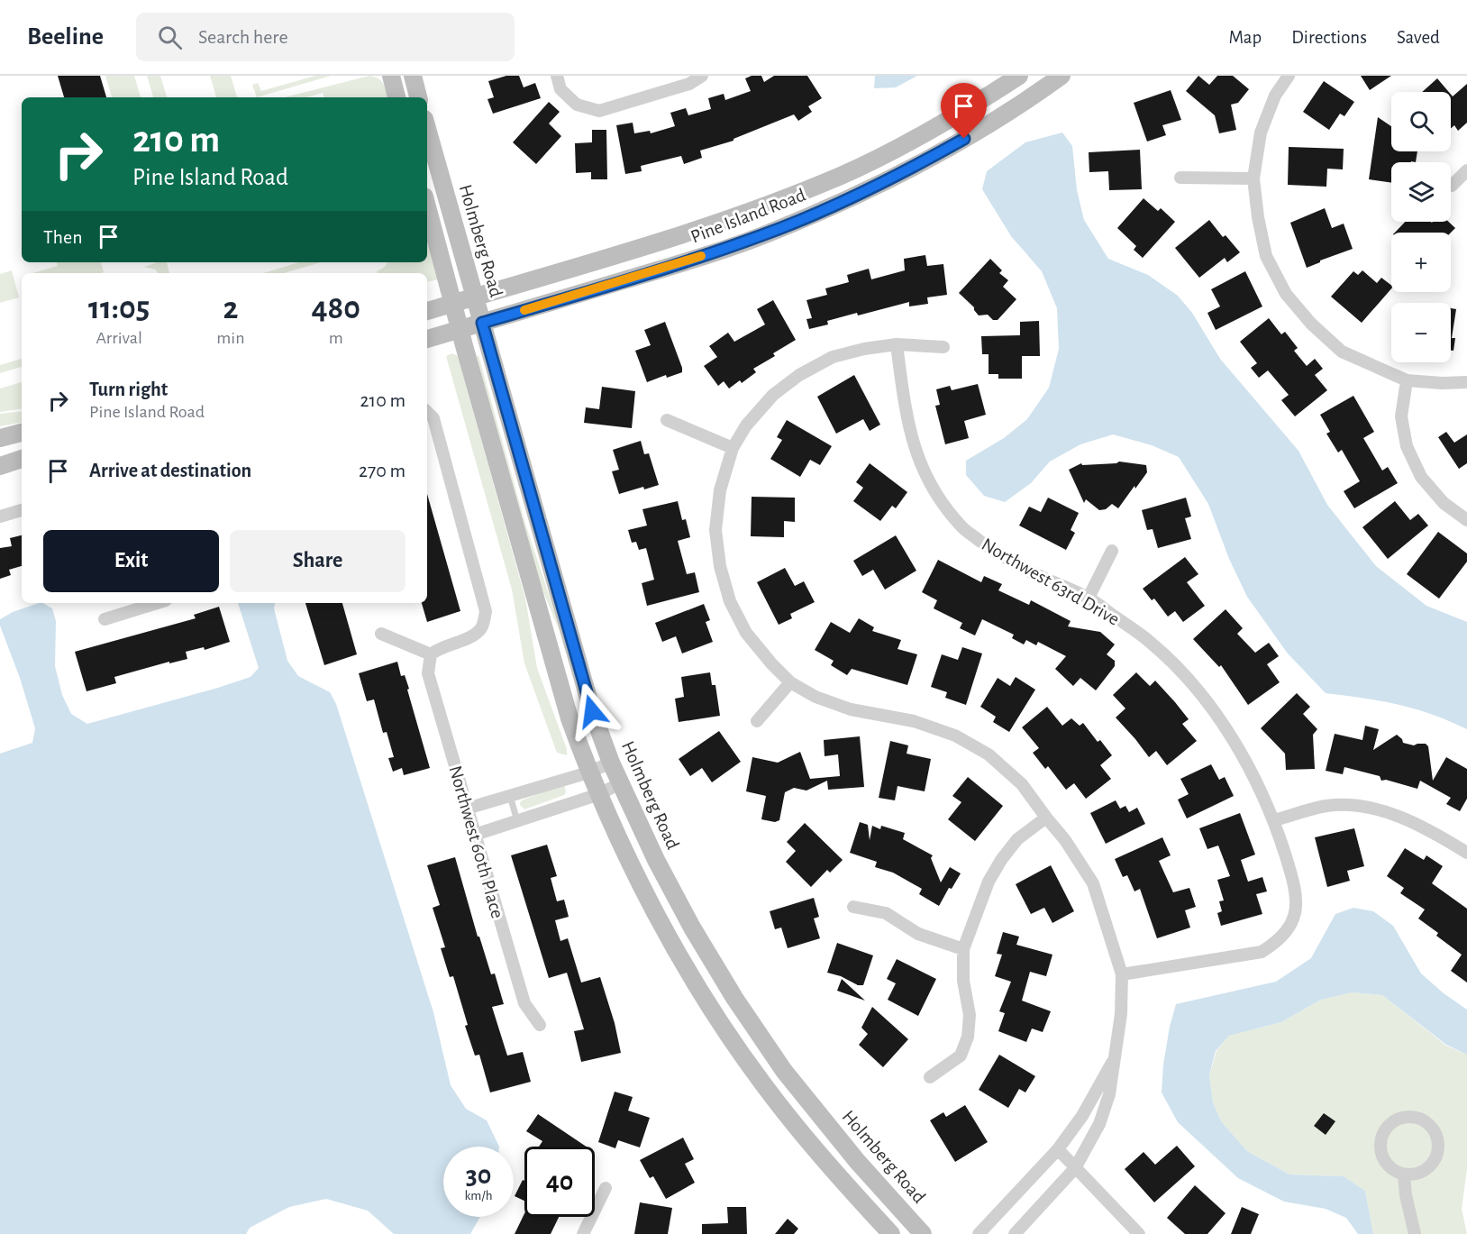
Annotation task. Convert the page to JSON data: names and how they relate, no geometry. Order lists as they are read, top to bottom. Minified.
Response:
{"streets":{"street":["Pine Island Road","Holmberg Road","Northwest 63rd Drive","Northwest 60th Place"]},"crossings":[["Pine Island Road","Holmberg Road"]],"page":{"header":"Beeline","search":"Search here","nav":["Map","Directions","Saved"],"map_buttons":["+","−"],"turn":["210 m","Pine Island Road"],"then":"Then","eta":["11:05","Arrival","2","min","480","m"],"list":[{"name":"Turn right","note":"Pine Island Road","value":"210 m"},{"name":"Arrive at destination","value":"270 m"}],"buttons":["Exit","Share"],"speed":"30 km/h","limit":"40"}}
